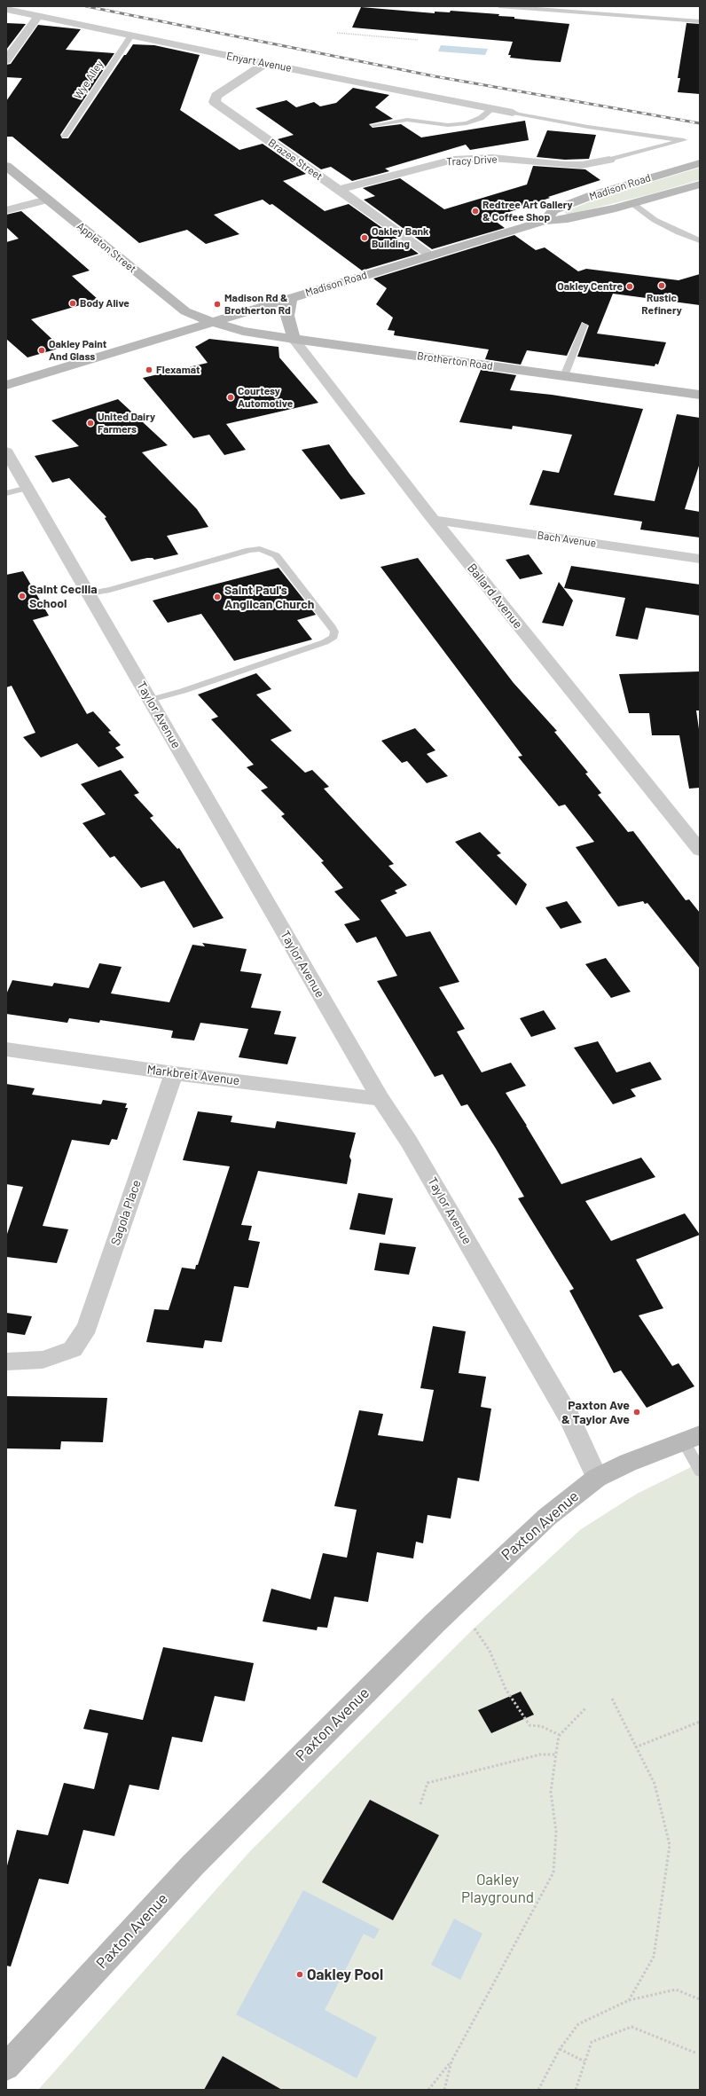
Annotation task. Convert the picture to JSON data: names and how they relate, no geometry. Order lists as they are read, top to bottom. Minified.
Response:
{"streets":{"street":["Enyart Avenue","Brazee Street","Tracy Drive","Madison Road","Appleton Street","Brotherton Road","Bach Avenue","Ballard Avenue","Taylor Avenue","Markbreit Avenue","Sagola Place","Paxton Avenue"],"lane":["Wye Alley"]},"crossings":[["Enyart Avenue","Wye Alley"],["Enyart Avenue","Brazee Street"],["Brazee Street","Tracy Drive"],["Brazee Street","Madison Road"],["Madison Road","Appleton Street"],["Madison Road","Brotherton Road"],["Appleton Street","Brotherton Road"],["Brotherton Road","Ballard Avenue"],["Bach Avenue","Ballard Avenue"],["Taylor Avenue","Markbreit Avenue"],["Taylor Avenue","Paxton Avenue"],["Markbreit Avenue","Sagola Place"]],"parks":["Oakley Playground"],"places":["Redtree Art Gallery & Coffee Shop","Oakley Bank Building","Rustic Refinery","Oakley Centre","Body Alive","Madison Rd & Brotherton Rd","Oakley Paint And Glass","Flexamat","Courtesy Automotive","United Dairy Farmers","Saint Cecilia School","Saint Paul's Anglican Church","Paxton Ave & Taylor Ave","Oakley Pool"]}
